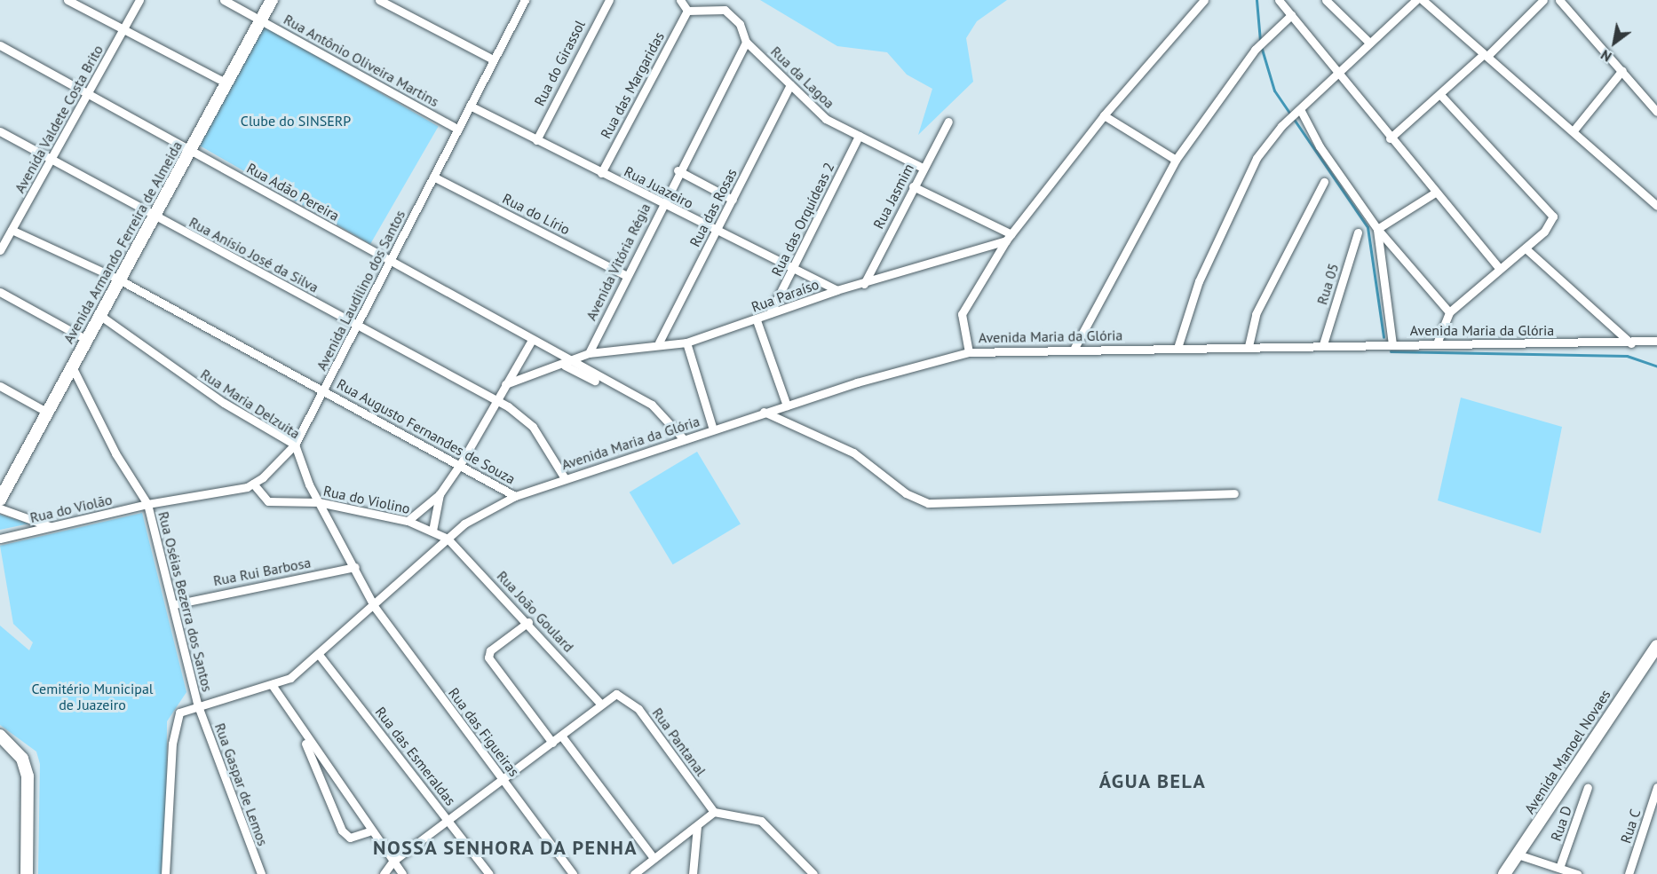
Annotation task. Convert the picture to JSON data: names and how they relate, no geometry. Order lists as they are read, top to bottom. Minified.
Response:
{"streets":{"street":["Rua Antônio Oliveira Martins","Rua do Girassol","Rua da Lagoa","Rua das Margaridas","Avenida Valdete Costa Brito","Rua Juazeiro","Rua Adão Pereira","Rua Jasmim","Rua das Rosas","Rua do Lírio","Rua das Orquídeas 2","Avenida Armando Ferreira de Almeida","Rua Anísio José da Silva","Avenida Vitória Régia","Rua 05","Avenida Laudilino dos Santos","Rua Paraíso","Avenida Maria da Glória","Rua Maria Delzuita","Rua Augusto Fernandes de Souza","Rua do Violino","Rua do Violão","Rua Rui Barbosa","Rua Oséias Bezerra dos Santos","Rua João Goulard","Rua das Figueiras","Rua Pantanal","Avenida Manoel Novaes","Rua das Esmeraldas","Rua Gaspar de Lemos","Rua D","Rua C"]},"crossings":[["Rua Antônio Oliveira Martins","Avenida Armando Ferreira de Almeida"],["Rua Antônio Oliveira Martins","Avenida Laudilino dos Santos"],["Rua do Girassol","Rua Juazeiro"],["Rua da Lagoa","Rua das Margaridas"],["Rua da Lagoa","Rua Jasmim"],["Rua da Lagoa","Rua das Rosas"],["Rua da Lagoa","Rua das Orquídeas 2"],["Rua da Lagoa","Avenida Vitória Régia"],["Rua das Margaridas","Rua Juazeiro"],["Avenida Valdete Costa Brito","Rua Adão Pereira"],["Avenida Valdete Costa Brito","Rua Anísio José da Silva"],["Avenida Valdete Costa Brito","Rua Augusto Fernandes de Souza"],["Rua Juazeiro","Rua das Rosas"],["Rua Juazeiro","Rua das Orquídeas 2"],["Rua Juazeiro","Avenida Vitória Régia"],["Rua Juazeiro","Avenida Laudilino dos Santos"],["Rua Juazeiro","Rua Paraíso"],["Rua Adão Pereira","Avenida Armando Ferreira de Almeida"],["Rua Adão Pereira","Avenida Laudilino dos Santos"],["Rua Adão Pereira","Rua Paraíso"],["Rua Adão Pereira","Avenida Maria da Glória"],["Rua Jasmim","Rua Paraíso"],["Rua das Rosas","Rua Paraíso"],["Rua do Lírio","Avenida Vitória Régia"],["Rua do Lírio","Avenida Laudilino dos Santos"],["Rua das Orquídeas 2","Rua Paraíso"],["Avenida Armando Ferreira de Almeida","Rua Anísio José da Silva"],["Avenida Armando Ferreira de Almeida","Rua Maria Delzuita"],["Avenida Armando Ferreira de Almeida","Rua Augusto Fernandes de Souza"],["Avenida Armando Ferreira de Almeida","Rua Oséias Bezerra dos Santos"],["Rua Anísio José da Silva","Avenida Laudilino dos Santos"],["Rua Anísio José da Silva","Avenida Maria da Glória"],["Avenida Vitória Régia","Rua Paraíso"],["Rua 05","Avenida Maria da Glória"],["Avenida Laudilino dos Santos","Rua Maria Delzuita"],["Avenida Laudilino dos Santos","Rua Augusto Fernandes de Souza"],["Avenida Laudilino dos Santos","Rua do Violino"],["Avenida Maria da Glória","Rua Maria Delzuita"],["Avenida Maria da Glória","Rua Augusto Fernandes de Souza"],["Avenida Maria da Glória","Rua do Violino"],["Avenida Maria da Glória","Rua Oséias Bezerra dos Santos"],["Avenida Maria da Glória","Rua João Goulard"],["Avenida Maria da Glória","Rua das Figueiras"],["Avenida Maria da Glória","Rua das Esmeraldas"],["Avenida Maria da Glória","Rua Gaspar de Lemos"],["Rua Maria Delzuita","Rua do Violino"],["Rua Maria Delzuita","Rua Rui Barbosa"],["Rua Maria Delzuita","Rua das Figueiras"],["Rua do Violino","Rua João Goulard"],["Rua do Violão","Rua Oséias Bezerra dos Santos"],["Rua Rui Barbosa","Rua Oséias Bezerra dos Santos"],["Rua Oséias Bezerra dos Santos","Rua Gaspar de Lemos"],["Rua João Goulard","Rua Pantanal"]],"districts":["ÁGUA BELA","NOSSA SENHORA DA PENHA"],"parks":["Clube do SINSERP","Cemitério Municipal de Juazeiro"],"north":"bottom left"}
